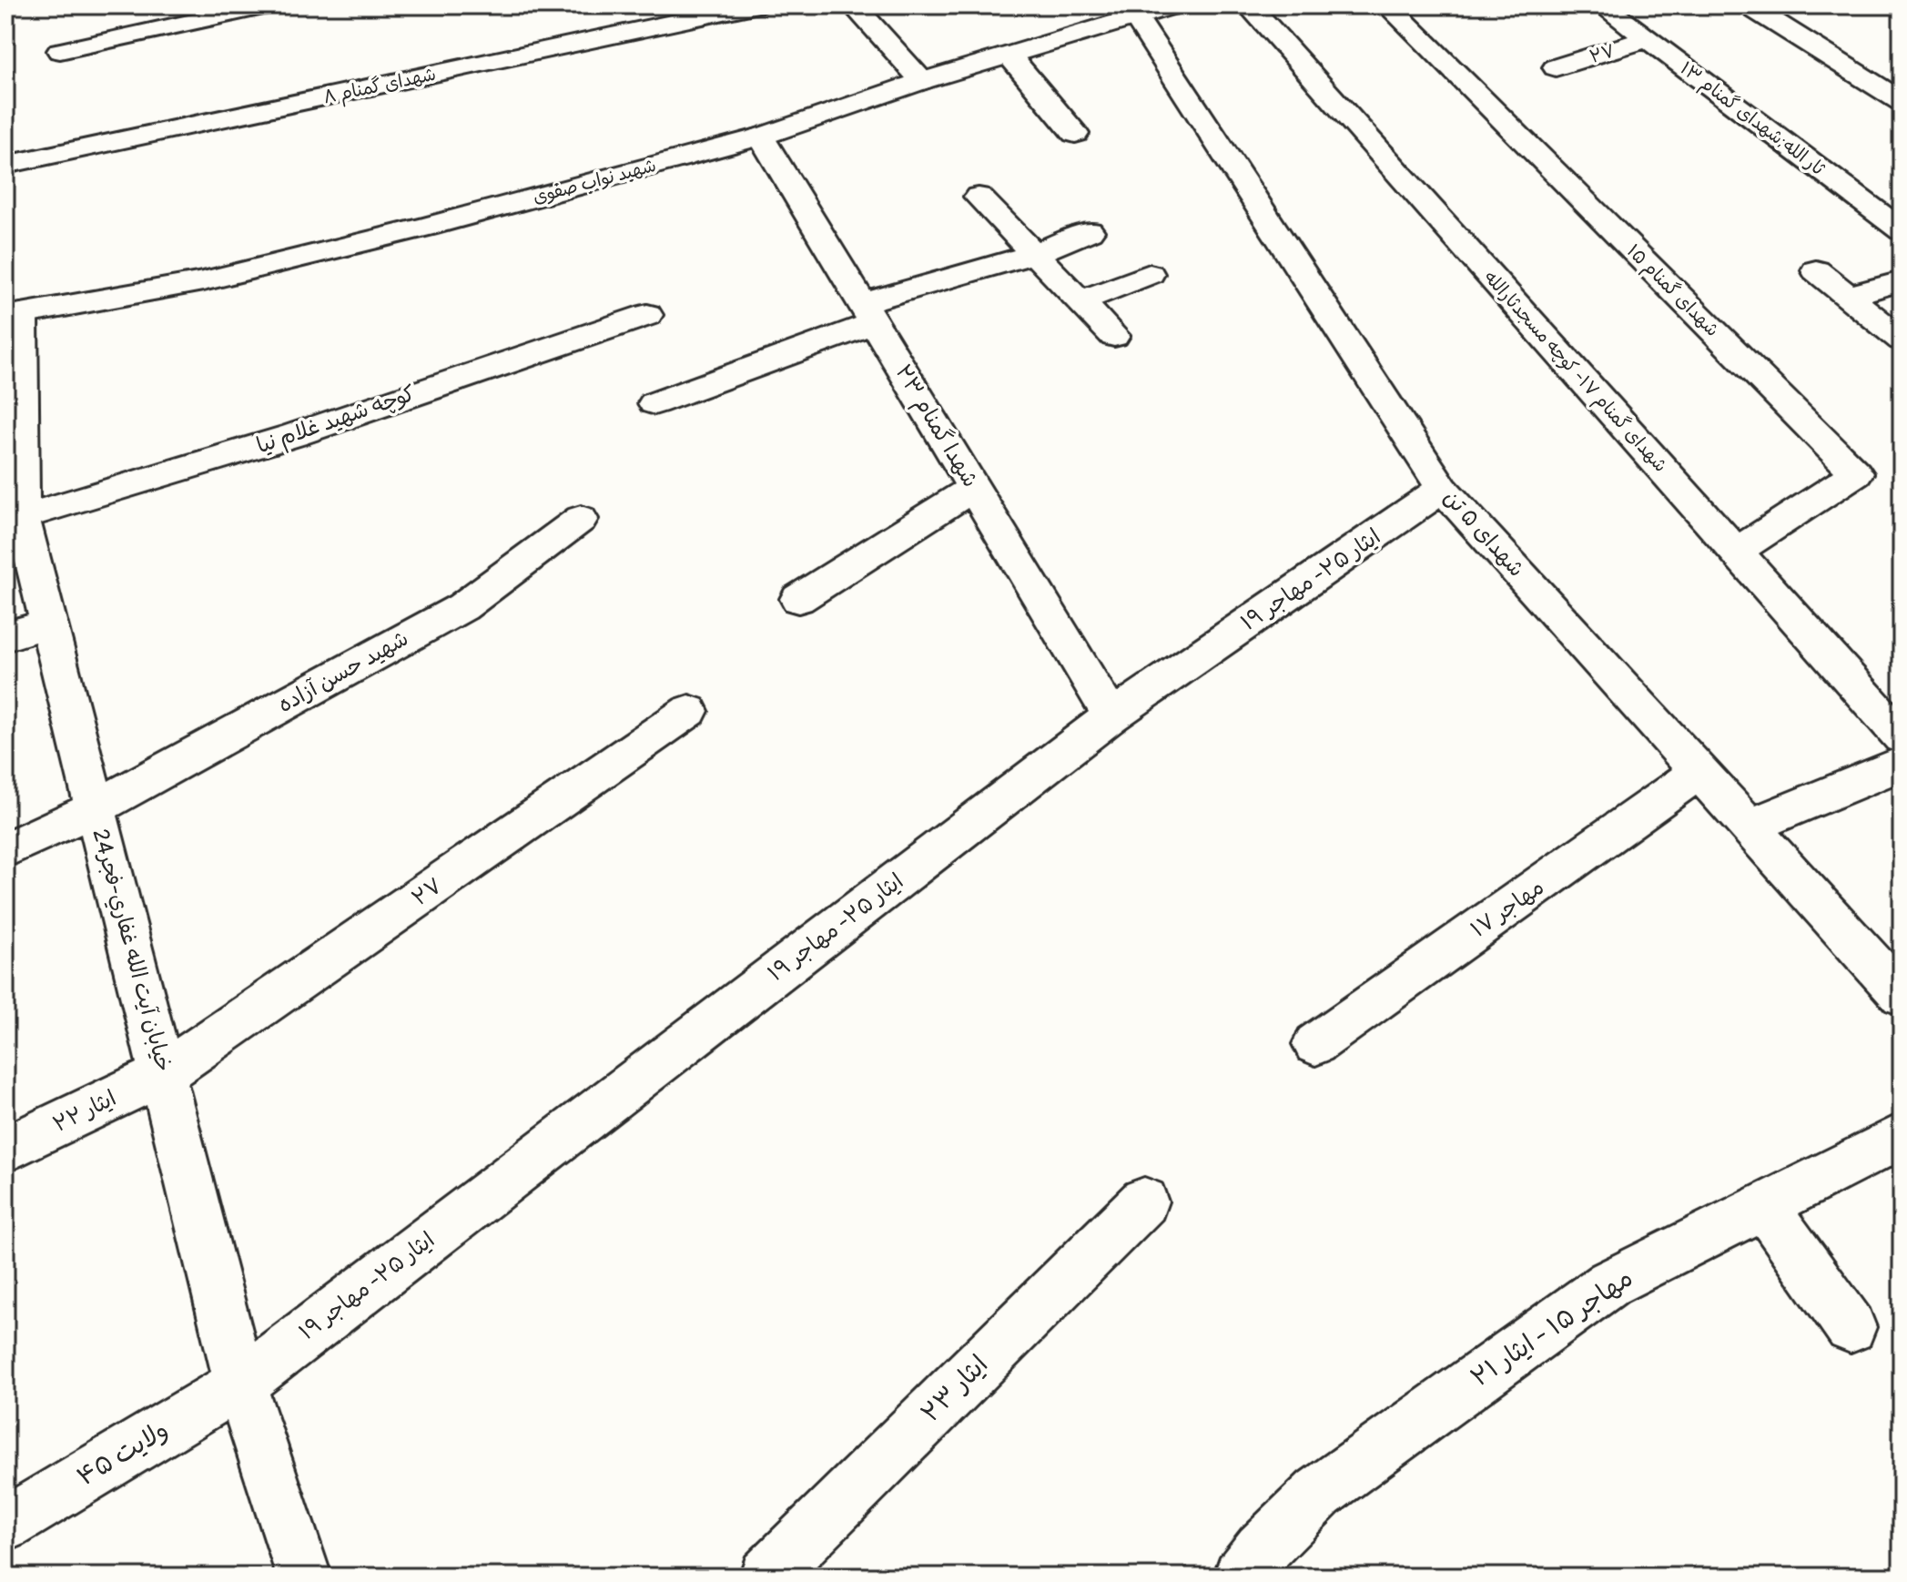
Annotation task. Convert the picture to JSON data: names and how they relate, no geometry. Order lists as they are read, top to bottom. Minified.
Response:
{"streets":{"street":["۲۷","شهدای گمنام ۸","ثار الله;شهدای گمنام ۱۳","شهید نواب صفوی","شهدای گمنام ۱۵","شهدای گمنام ۱۷- كوچه مسجدثارالله","کوچه شهید غلام نیا","شهدا گمنام ۲۳","شهدای ۵ تن","ایثار ۲۵- مهاجر ۱۹","شهید حسن آزاده","مهاجر ۱۷","خيابان آيت الله غفاري-فجر24","ایثار ۲۲","مهاجر ۱۵ - ایثار ۲۱","ایثار ۲۳","ولایت ۴۵"]},"crossings":[["۲۷","ثار الله;شهدای گمنام ۱۳"],["۲۷","خيابان آيت الله غفاري-فجر24"],["۲۷","ایثار ۲۲"],["شهید نواب صفوی","شهدا گمنام ۲۳"],["شهید نواب صفوی","شهدای ۵ تن"],["شهید نواب صفوی","خيابان آيت الله غفاري-فجر24"],["شهدای گمنام ۱۵","شهدای گمنام ۱۷- كوچه مسجدثارالله"],["کوچه شهید غلام نیا","خيابان آيت الله غفاري-فجر24"],["شهدا گمنام ۲۳","ایثار ۲۵- مهاجر ۱۹"],["شهدای ۵ تن","ایثار ۲۵- مهاجر ۱۹"],["شهدای ۵ تن","مهاجر ۱۷"],["ایثار ۲۵- مهاجر ۱۹","خيابان آيت الله غفاري-فجر24"],["ایثار ۲۵- مهاجر ۱۹","ولایت ۴۵"],["شهید حسن آزاده","خيابان آيت الله غفاري-فجر24"],["خيابان آيت الله غفاري-فجر24","ایثار ۲۲"],["خيابان آيت الله غفاري-فجر24","ولایت ۴۵"]]}
